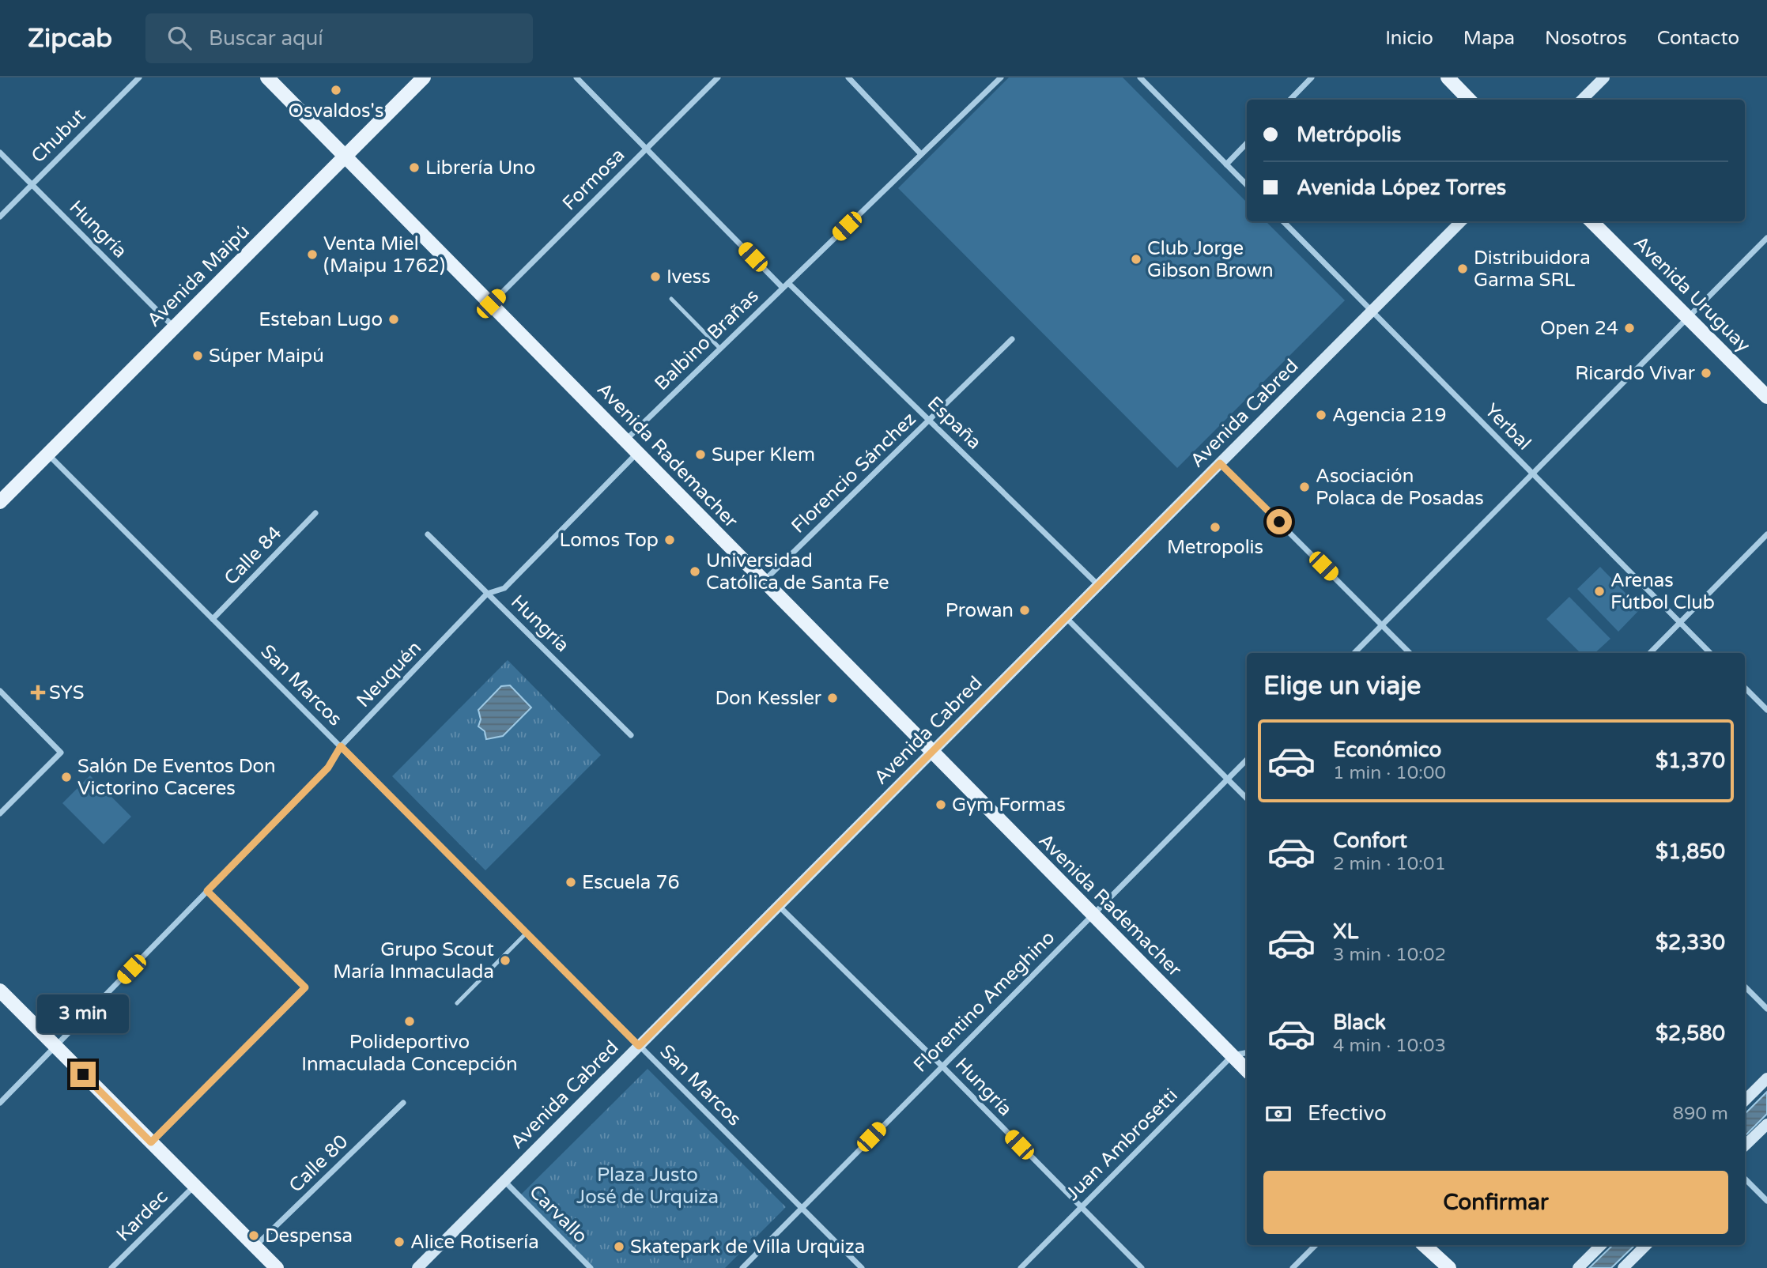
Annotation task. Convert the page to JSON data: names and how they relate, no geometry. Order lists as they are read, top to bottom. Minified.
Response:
{"streets":{"main road":["Avenida Maipú","Avenida Uruguay","Avenida Cabred","Avenida Rademacher"],"street":["Chubut","Formosa","Hungría","Balbino Brañas","España","Yerbal","Florencio Sánchez","Calle 84","Neuquén","San Marcos","Florentino Ameghino","Juan Ambrosetti","Calle 80","Carvallo","Kardec"]},"crossings":[["Chubut","Hungría"],["Formosa","Avenida Rademacher"],["Hungría","Avenida Maipú"],["Hungría","Avenida Cabred"],["Hungría","Neuquén"],["Hungría","Florentino Ameghino"],["Hungría","Juan Ambrosetti"],["Avenida Maipú","Avenida Rademacher"],["Avenida Maipú","San Marcos"],["Balbino Brañas","España"],["Balbino Brañas","Avenida Rademacher"],["Avenida Cabred","España"],["Avenida Cabred","Yerbal"],["Avenida Cabred","Avenida Rademacher"],["Avenida Cabred","San Marcos"],["Avenida Cabred","Carvallo"],["España","Florencio Sánchez"],["Avenida Rademacher","Florencio Sánchez"],["Avenida Rademacher","Neuquén"],["Avenida Rademacher","Florentino Ameghino"],["Avenida Rademacher","Juan Ambrosetti"],["Calle 84","San Marcos"],["Neuquén","San Marcos"],["San Marcos","Florentino Ameghino"]],"parks":["Plaza Justo José de Urquiza"],"places":{"other":["Osvaldos's","Librería Uno","Venta Miel (Maipu 1762)","Club Jorge Gibson Brown","Distribuidora Garma SRL","Ivess","Esteban Lugo","Open 24","Súper Maipú","Ricardo Vivar","Agencia 219","Super Klem","Asociación Polaca de Posadas","Metropolis","Lomos Top","Universidad Católica de Santa Fe","Arenas Fútbol Club","Prowan","Don Kessler","Salón De Eventos Don Victorino Caceres","Gym Formas","Escuela 76","Grupo Scout María Inmaculada","Polideportivo Inmaculada Concepción","Despensa","Alice Rotisería","Skatepark de Villa Urquiza"],"health":["SYS"]},"page":{"header":"Zipcab","search":"Buscar aquí","nav":["Inicio","Mapa","Nosotros","Contacto"],"banner":["Metrópolis","Avenida López Torres"],"heading":"Elige un viaje","list":[{"name":"Económico","note":"1 min · 10:00","value":"$1,370"},{"name":"Confort","note":"2 min · 10:01","value":"$1,850"},{"name":"XL","note":"3 min · 10:02","value":"$2,330"},{"name":"Black","note":"4 min · 10:03","value":"$2,580"}],"bubble":"3 min","pay":["Efectivo","890 m"],"buttons":"Confirmar"}}
